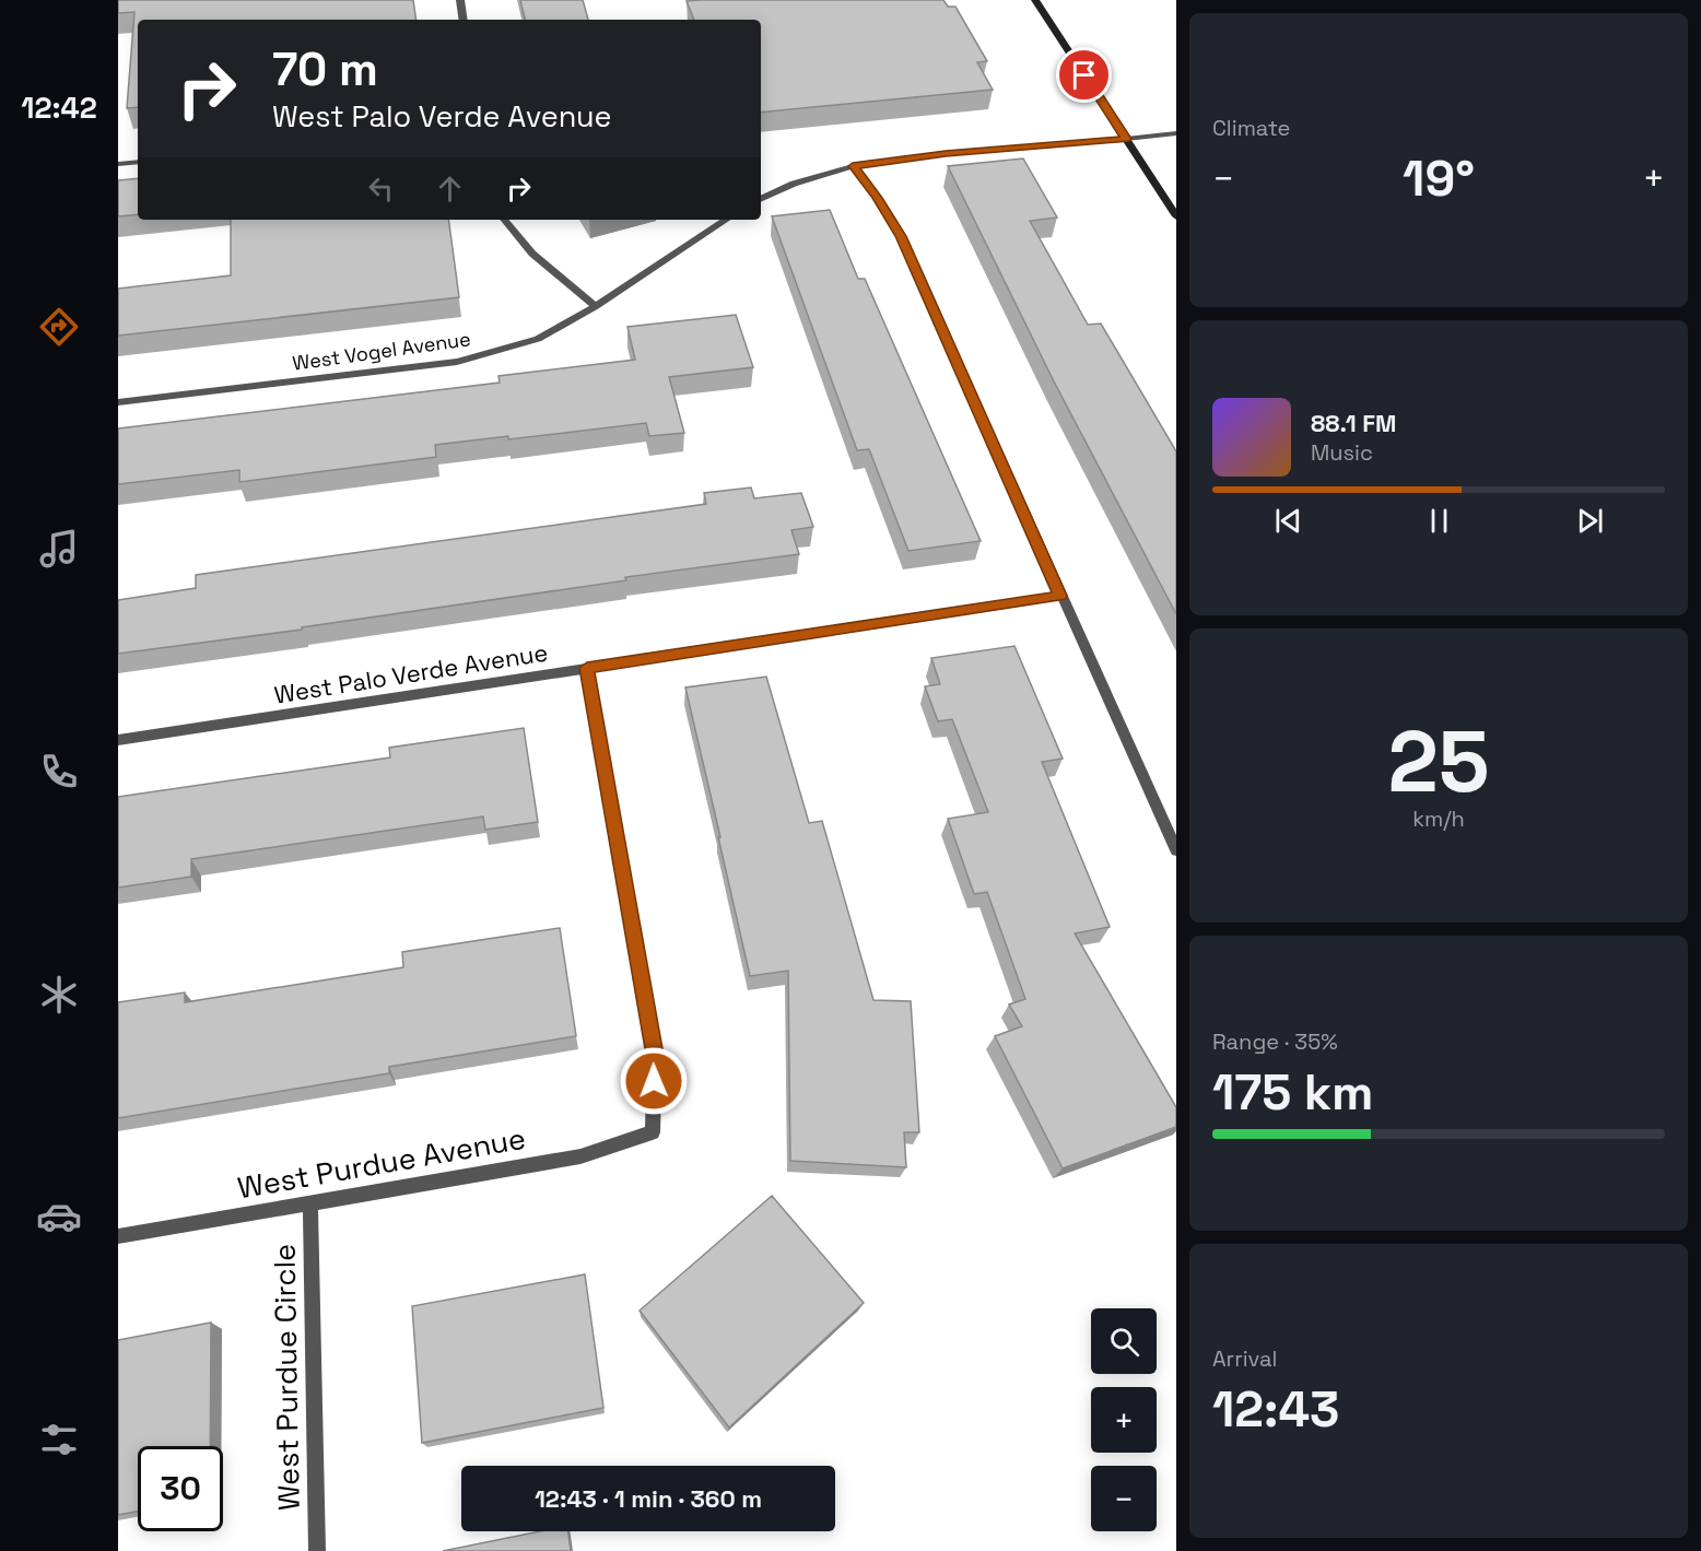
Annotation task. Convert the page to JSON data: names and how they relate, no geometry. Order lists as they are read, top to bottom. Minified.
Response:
{"streets":{"street":["West Vogel Avenue","West Palo Verde Avenue","West Purdue Avenue","West Purdue Circle"]},"crossings":[["West Palo Verde Avenue","West Purdue Avenue"],["West Purdue Avenue","West Purdue Circle"]],"page":{"tabs":"12:42","tile":["Climate",["25","km/h"],["Range · 35%","175 km"],["Arrival","12:43"]],"turn":["70 m","West Palo Verde Avenue"],"heat":["−","19°","+"],"song":["88.1 FM","Music"],"map_buttons":["+","−"],"limit":"30","trip":"12:43 · 1 min · 360 m"}}
